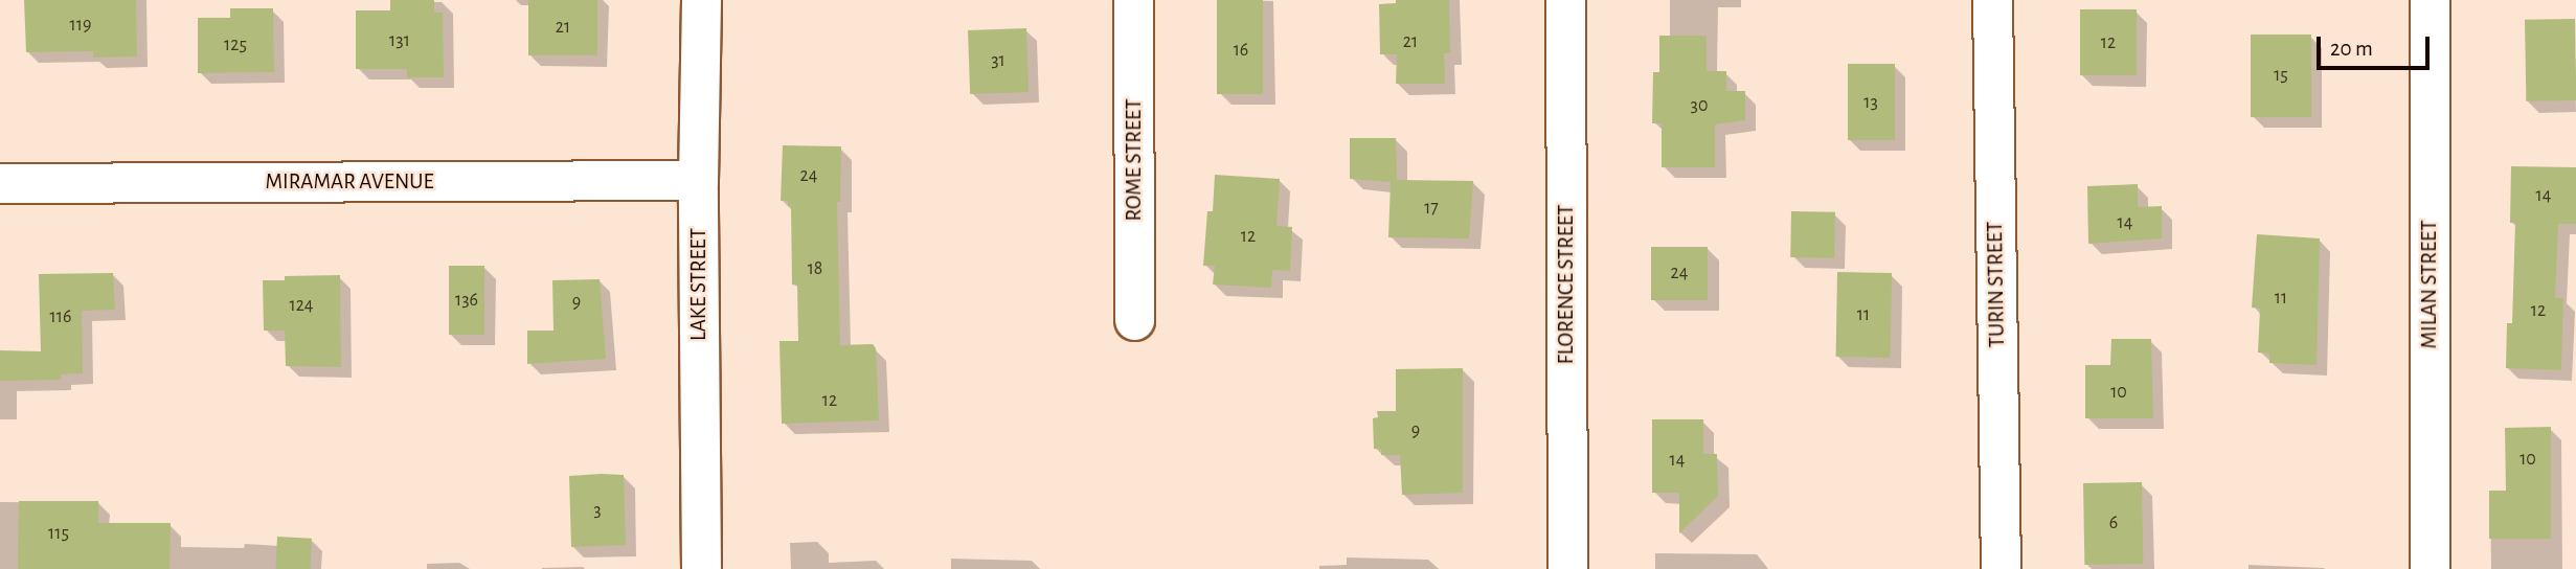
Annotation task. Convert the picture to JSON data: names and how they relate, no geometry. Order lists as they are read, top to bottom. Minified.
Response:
{"streets":{"street":["ROME STREET","MIRAMAR AVENUE","LAKE STREET","FLORENCE STREET","TURIN STREET","MILAN STREET"]},"crossings":[["MIRAMAR AVENUE","LAKE STREET"]],"house_numbers":["119","21","131","21","12","125","16","31","15","13","30","24","14","17","14","12","18","24","11","136","9","124","12","11","116","10","12","9","10","14","3","6","115"],"scale_bar":"20 m"}
